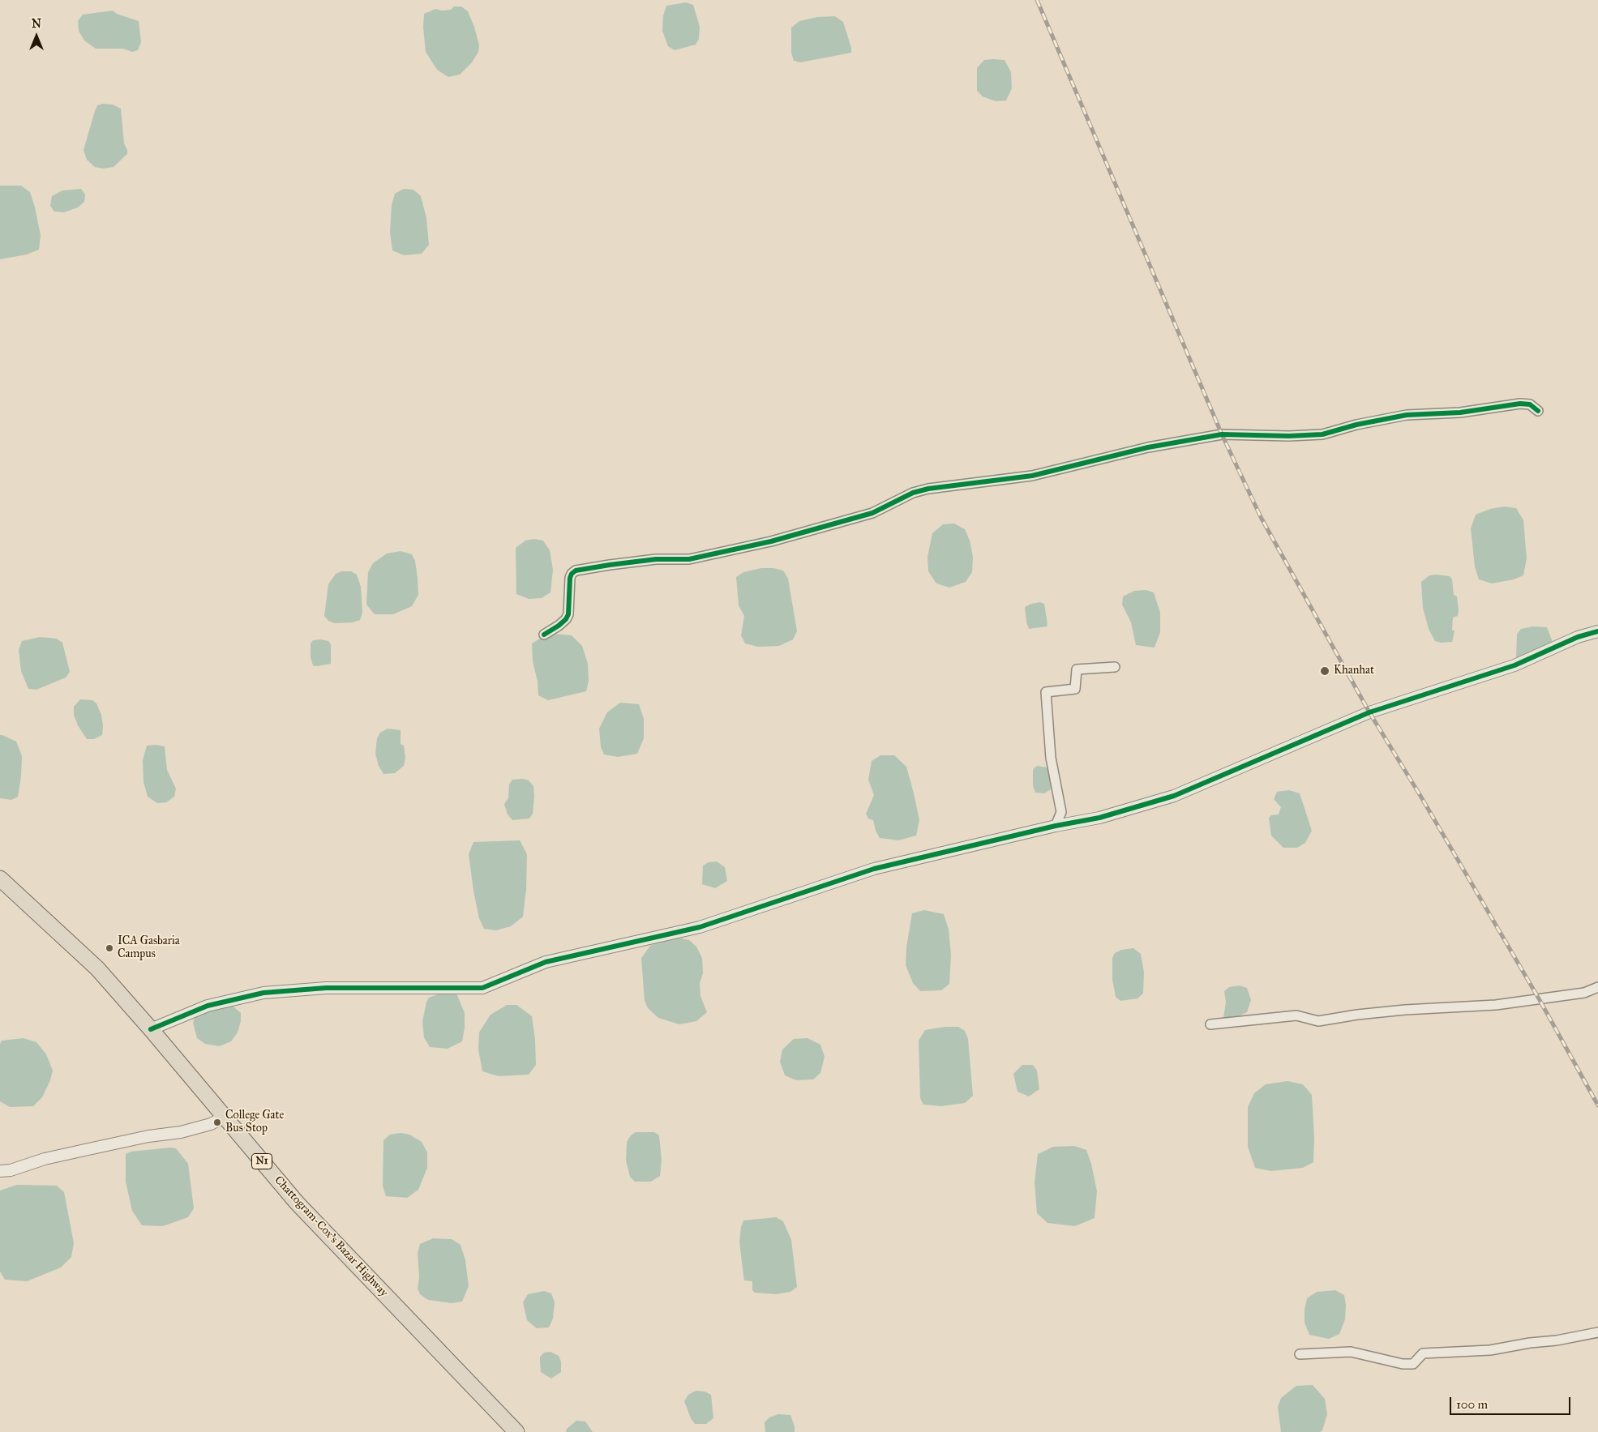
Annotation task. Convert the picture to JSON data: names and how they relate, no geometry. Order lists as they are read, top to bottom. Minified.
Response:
{"streets":{"highway":["N1","Chattogram-Cox's Bazar Highway"]},"places":["Khanhat","ICA Gasbaria Campus","College Gate Bus Stop"],"scale_bar":"100 m","north":"top"}
